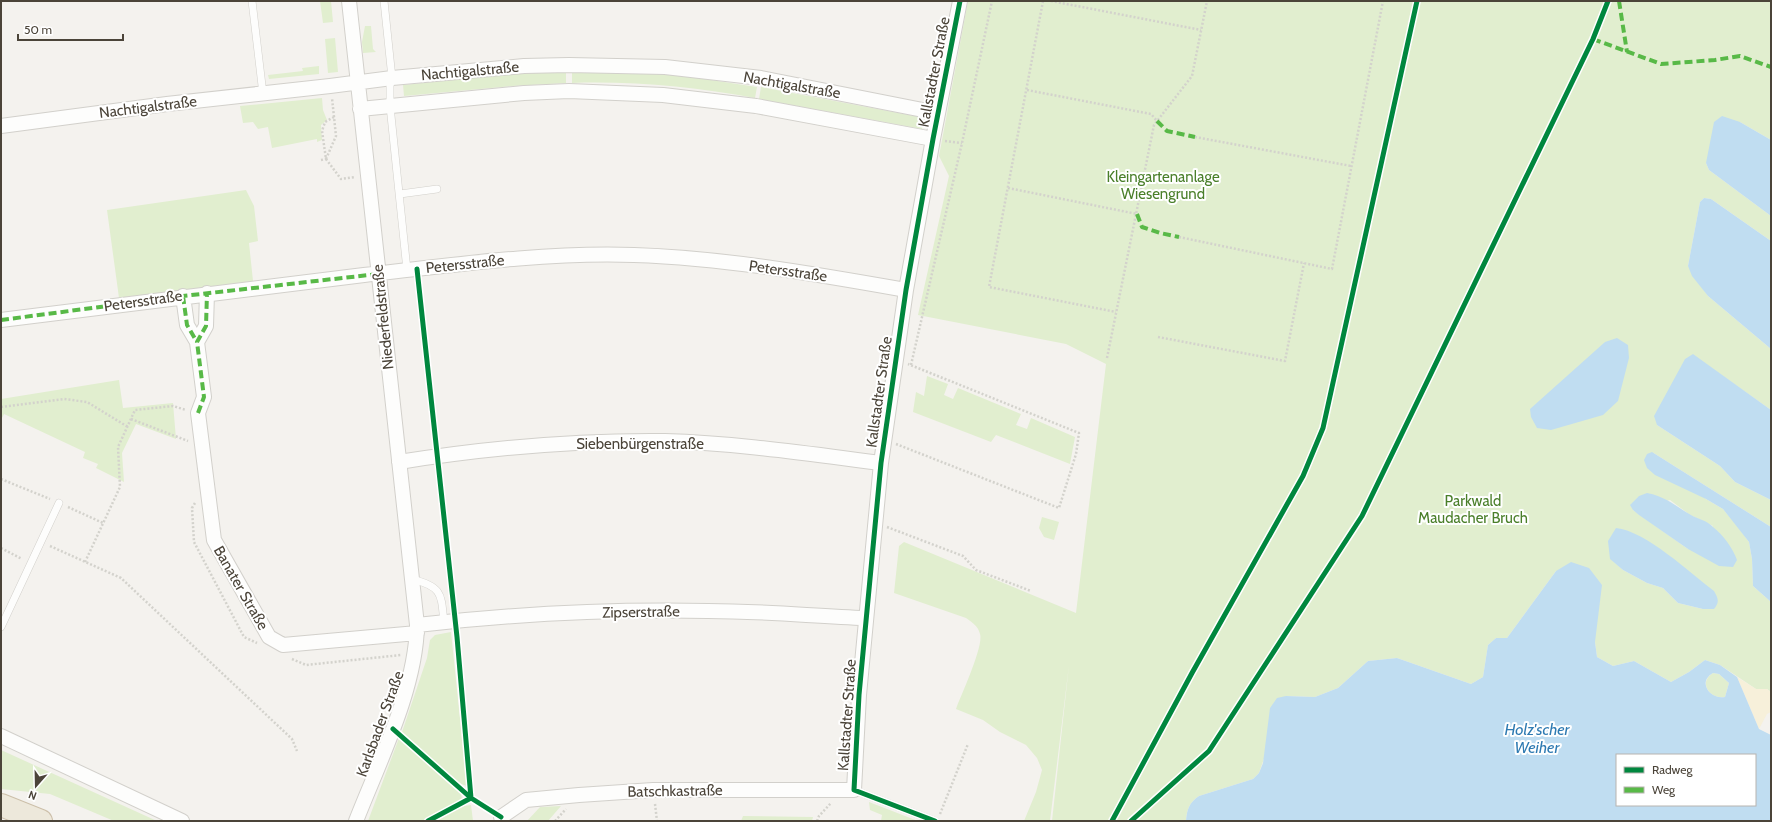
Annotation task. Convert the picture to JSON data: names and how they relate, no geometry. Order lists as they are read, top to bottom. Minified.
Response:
{"streets":{"street":["Nachtigalstraße","Kallstadter Straße","Petersstraße","Niederfeldstraße","Siebenbürgenstraße","Banater Straße","Zipserstraße","Karlsbader Straße","Batschkastraße"]},"crossings":[["Nachtigalstraße","Kallstadter Straße"],["Nachtigalstraße","Niederfeldstraße"],["Kallstadter Straße","Petersstraße"],["Kallstadter Straße","Siebenbürgenstraße"],["Kallstadter Straße","Zipserstraße"],["Kallstadter Straße","Batschkastraße"],["Petersstraße","Niederfeldstraße"],["Petersstraße","Banater Straße"],["Niederfeldstraße","Siebenbürgenstraße"],["Niederfeldstraße","Banater Straße"],["Niederfeldstraße","Zipserstraße"],["Niederfeldstraße","Karlsbader Straße"],["Banater Straße","Zipserstraße"],["Banater Straße","Karlsbader Straße"],["Zipserstraße","Karlsbader Straße"]],"water":["Holz'scher Weiher"],"parks":["Kleingartenanlage Wiesengrund","Parkwald Maudacher Bruch"],"legend":["Radweg","Weg"],"scale_bar":"50 m","north":"bottom"}
